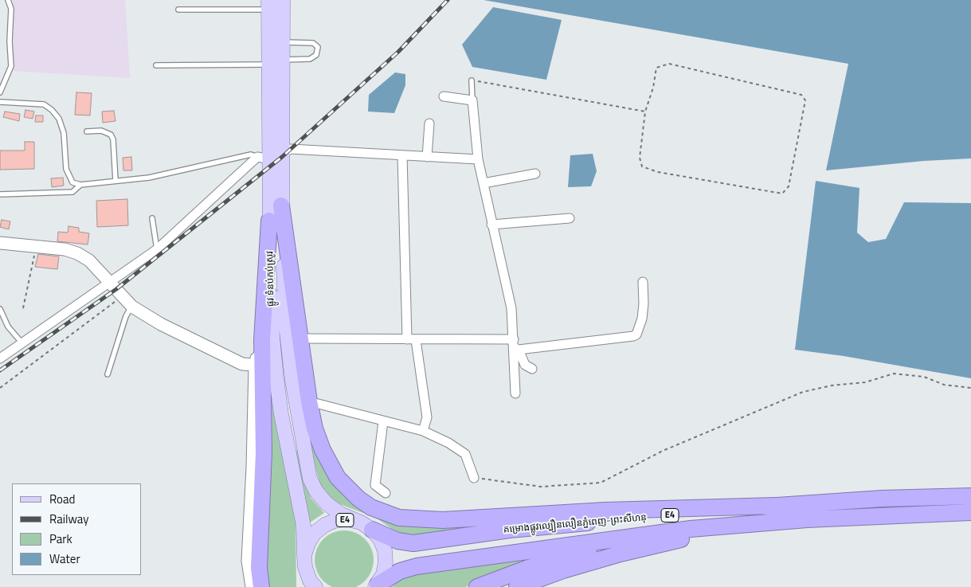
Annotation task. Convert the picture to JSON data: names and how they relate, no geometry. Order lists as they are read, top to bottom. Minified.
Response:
{"streets":{"highway":["E4","គម្រោងផ្លូវល្បឿនលឿនភ្នំពេញ-ព្រះសីហនុ"],"main road":["ផ្លូវ ទំនប់កប់ស្រូវ"]},"crossings":[["ផ្លូវ ទំនប់កប់ស្រូវ","E4"],["ផ្លូវ ទំនប់កប់ស្រូវ","គម្រោងផ្លូវល្បឿនលឿនភ្នំពេញ-ព្រះសីហនុ"],["E4","គម្រោងផ្លូវល្បឿនលឿនភ្នំពេញ-ព្រះសីហនុ"]],"legend":["Road","Railway","Park","Water"]}
